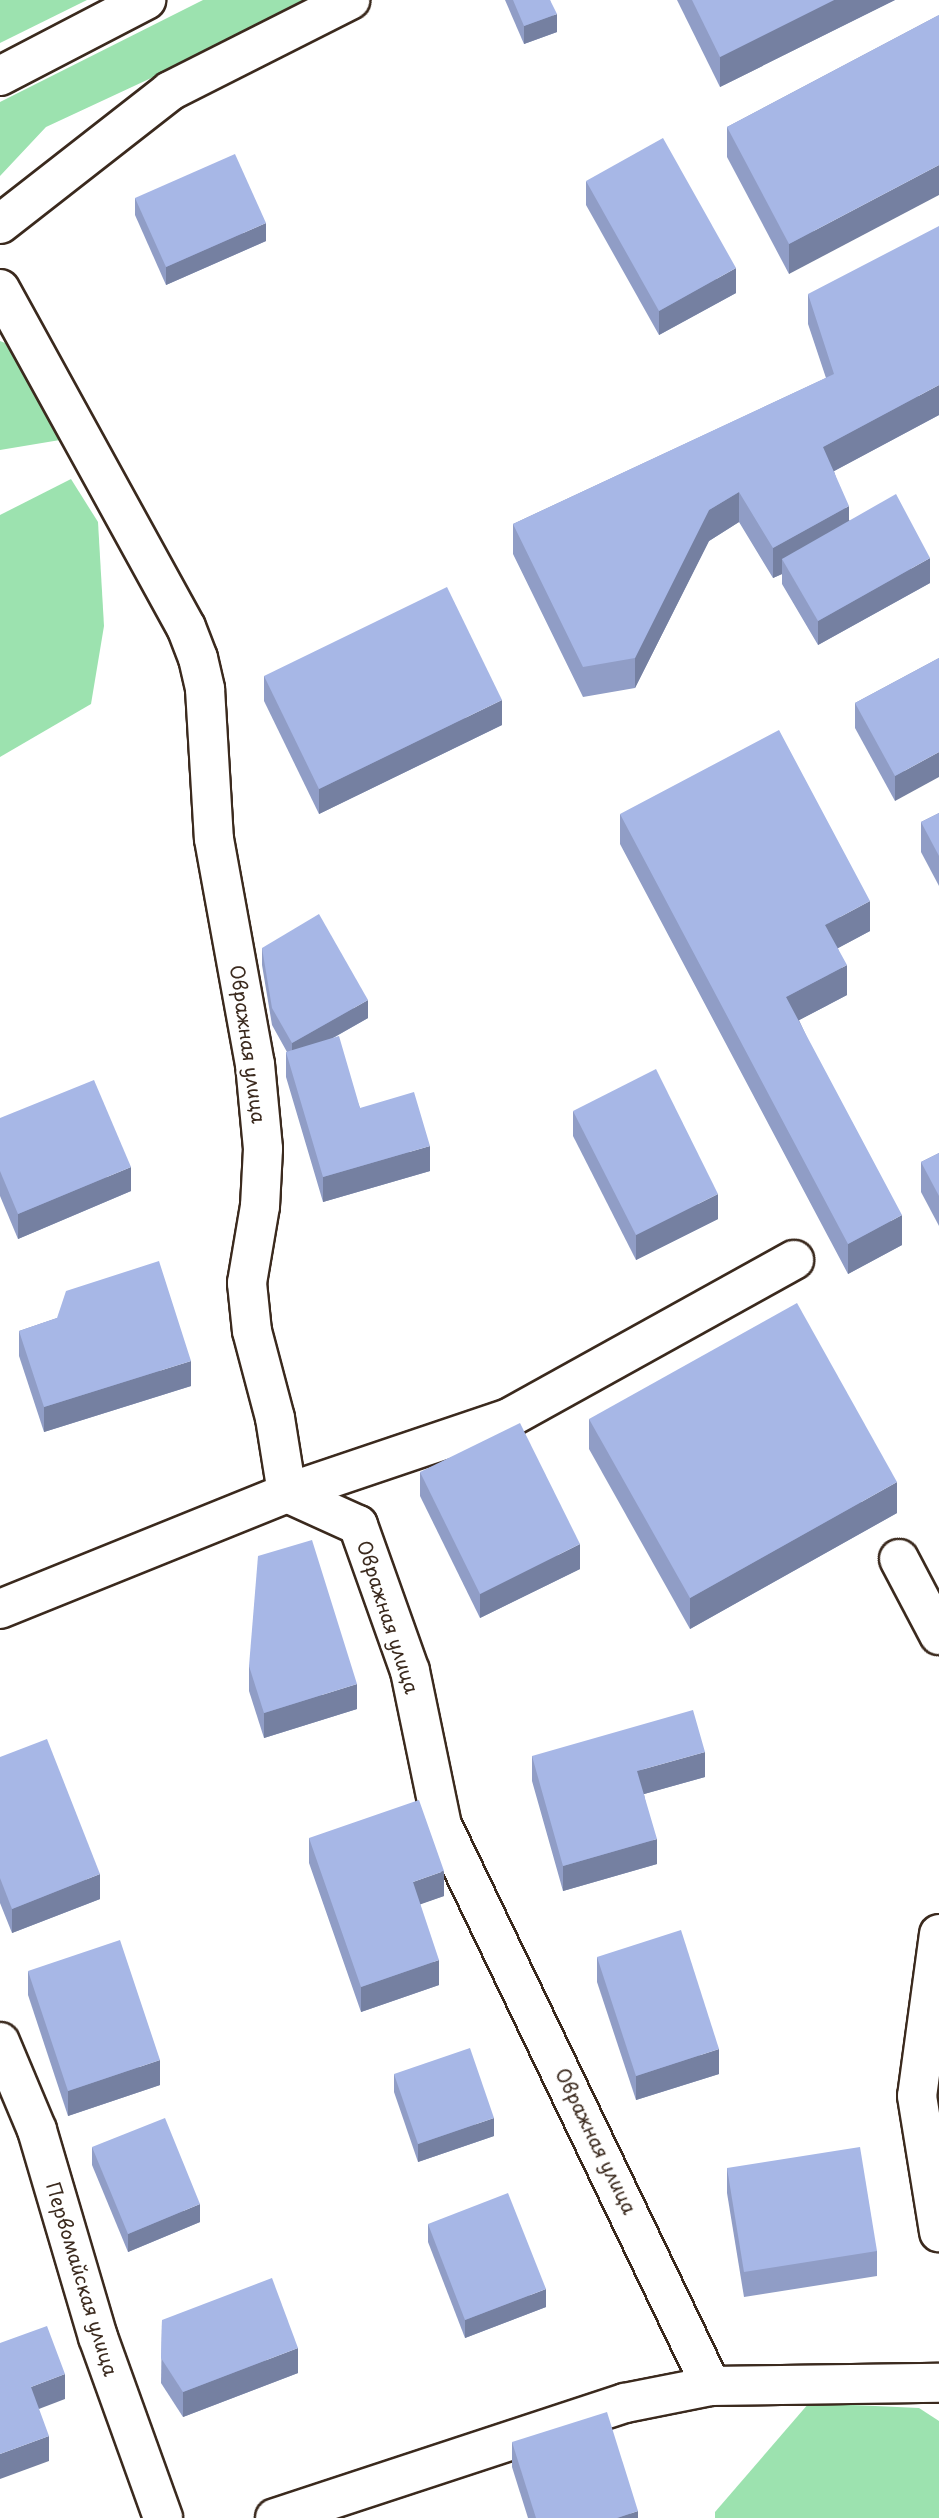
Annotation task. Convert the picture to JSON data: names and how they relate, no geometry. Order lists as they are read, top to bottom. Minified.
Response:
{"streets":{"street":["Овражная улица","Первомайская улица"]}}
